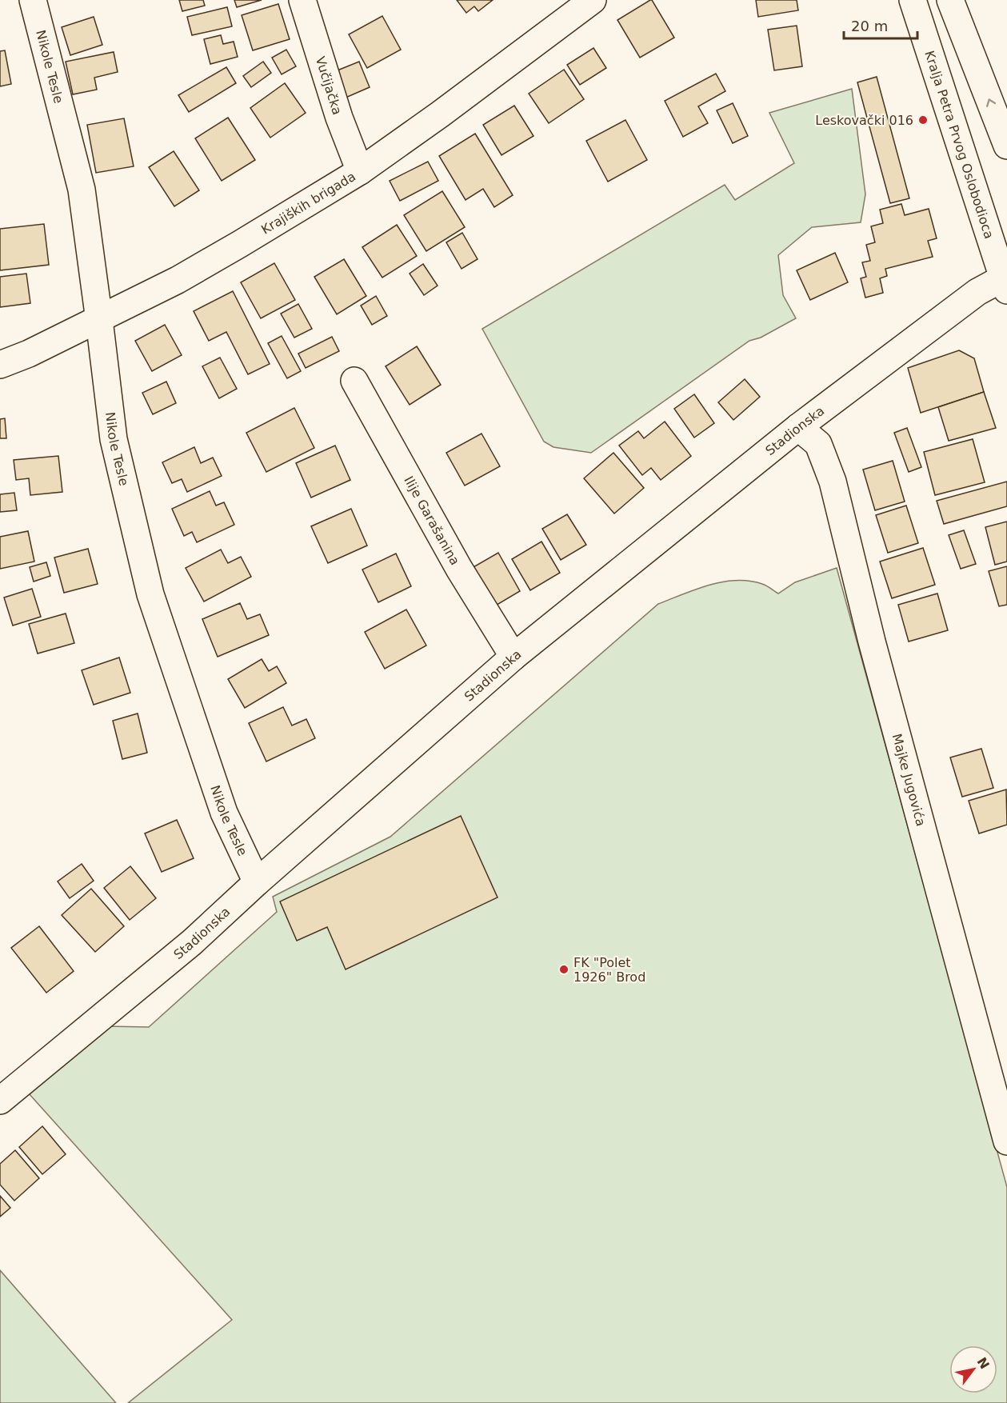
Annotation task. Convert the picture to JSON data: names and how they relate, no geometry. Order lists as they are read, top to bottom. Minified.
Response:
{"streets":{"street":["Nikole Tesle","Vučijačka","Kralja Petra Prvog Oslobodioca","Krajiških brigada","Stadionska","Ilije Garašanina","Majke Jugovića"]},"crossings":[["Nikole Tesle","Krajiških brigada"],["Nikole Tesle","Stadionska"],["Vučijačka","Krajiških brigada"],["Kralja Petra Prvog Oslobodioca","Stadionska"],["Stadionska","Ilije Garašanina"],["Stadionska","Majke Jugovića"]],"places":["Leskovački 016","FK \"Polet 1926\" Brod"],"scale_bar":"20 m","north":"top right"}
